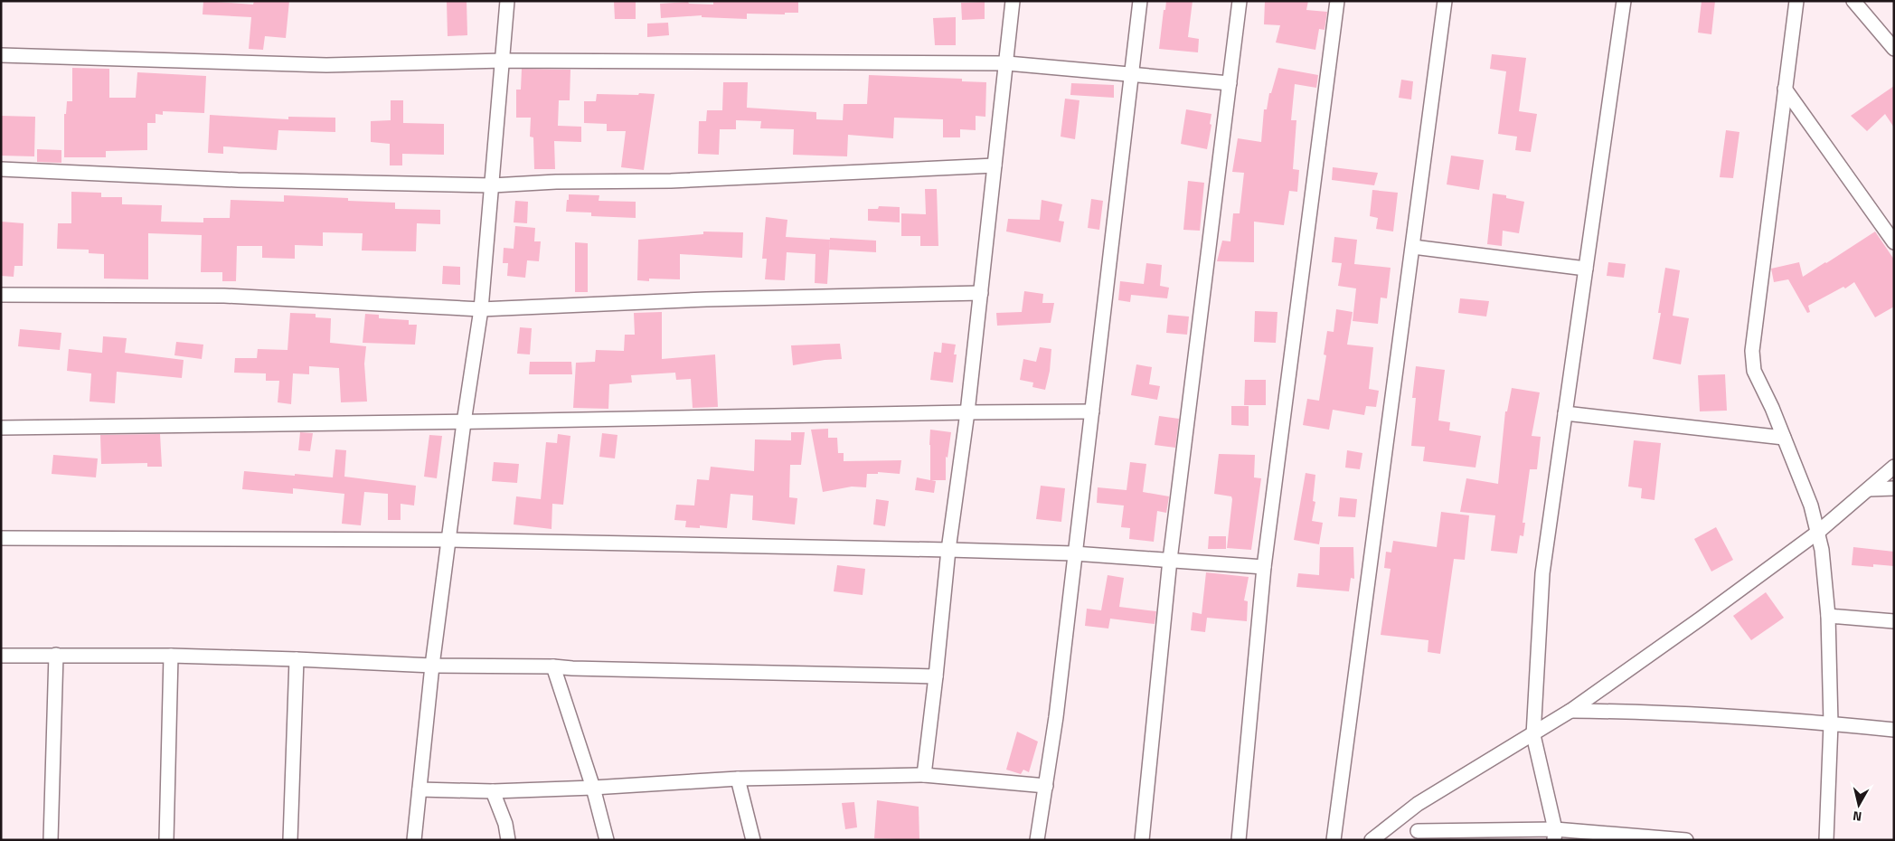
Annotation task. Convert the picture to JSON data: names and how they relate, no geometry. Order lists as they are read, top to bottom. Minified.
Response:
{"north":"bottom"}
